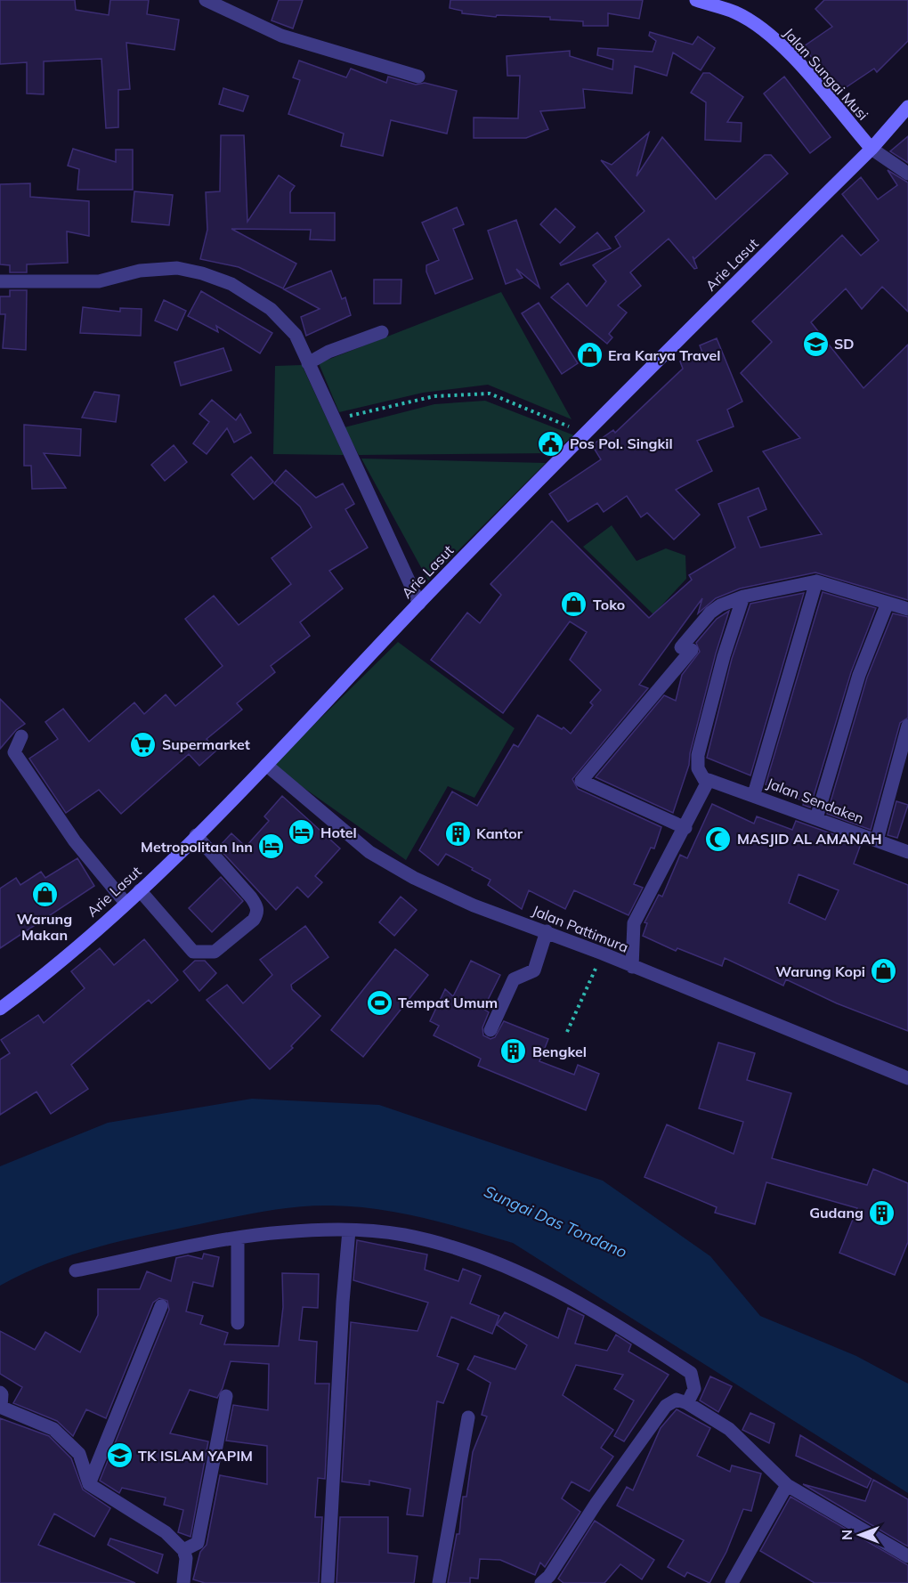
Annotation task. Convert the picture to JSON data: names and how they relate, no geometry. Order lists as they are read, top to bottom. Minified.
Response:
{"streets":{"main road":["Jalan Sungai Musi","Arie Lasut"],"street":["Jalan Sendaken","Jalan Pattimura"]},"crossings":[["Jalan Sungai Musi","Arie Lasut"],["Arie Lasut","Jalan Pattimura"]],"water":["Sungai Das Tondano"],"places":{"school or university":["SD","TK ISLAM YAPIM"],"shop":["Era Karya Travel","Toko","Warung Makan","Warung Kopi"],"public building":["Pos Pol. Singkil"],"supermarket":["Supermarket"],"hotel":["Hotel","Metropolitan Inn"],"building":["Kantor","Bengkel","Gudang"],"mosque":["MASJID AL AMANAH"],"sports":["Tempat Umum"]},"north":"left"}
